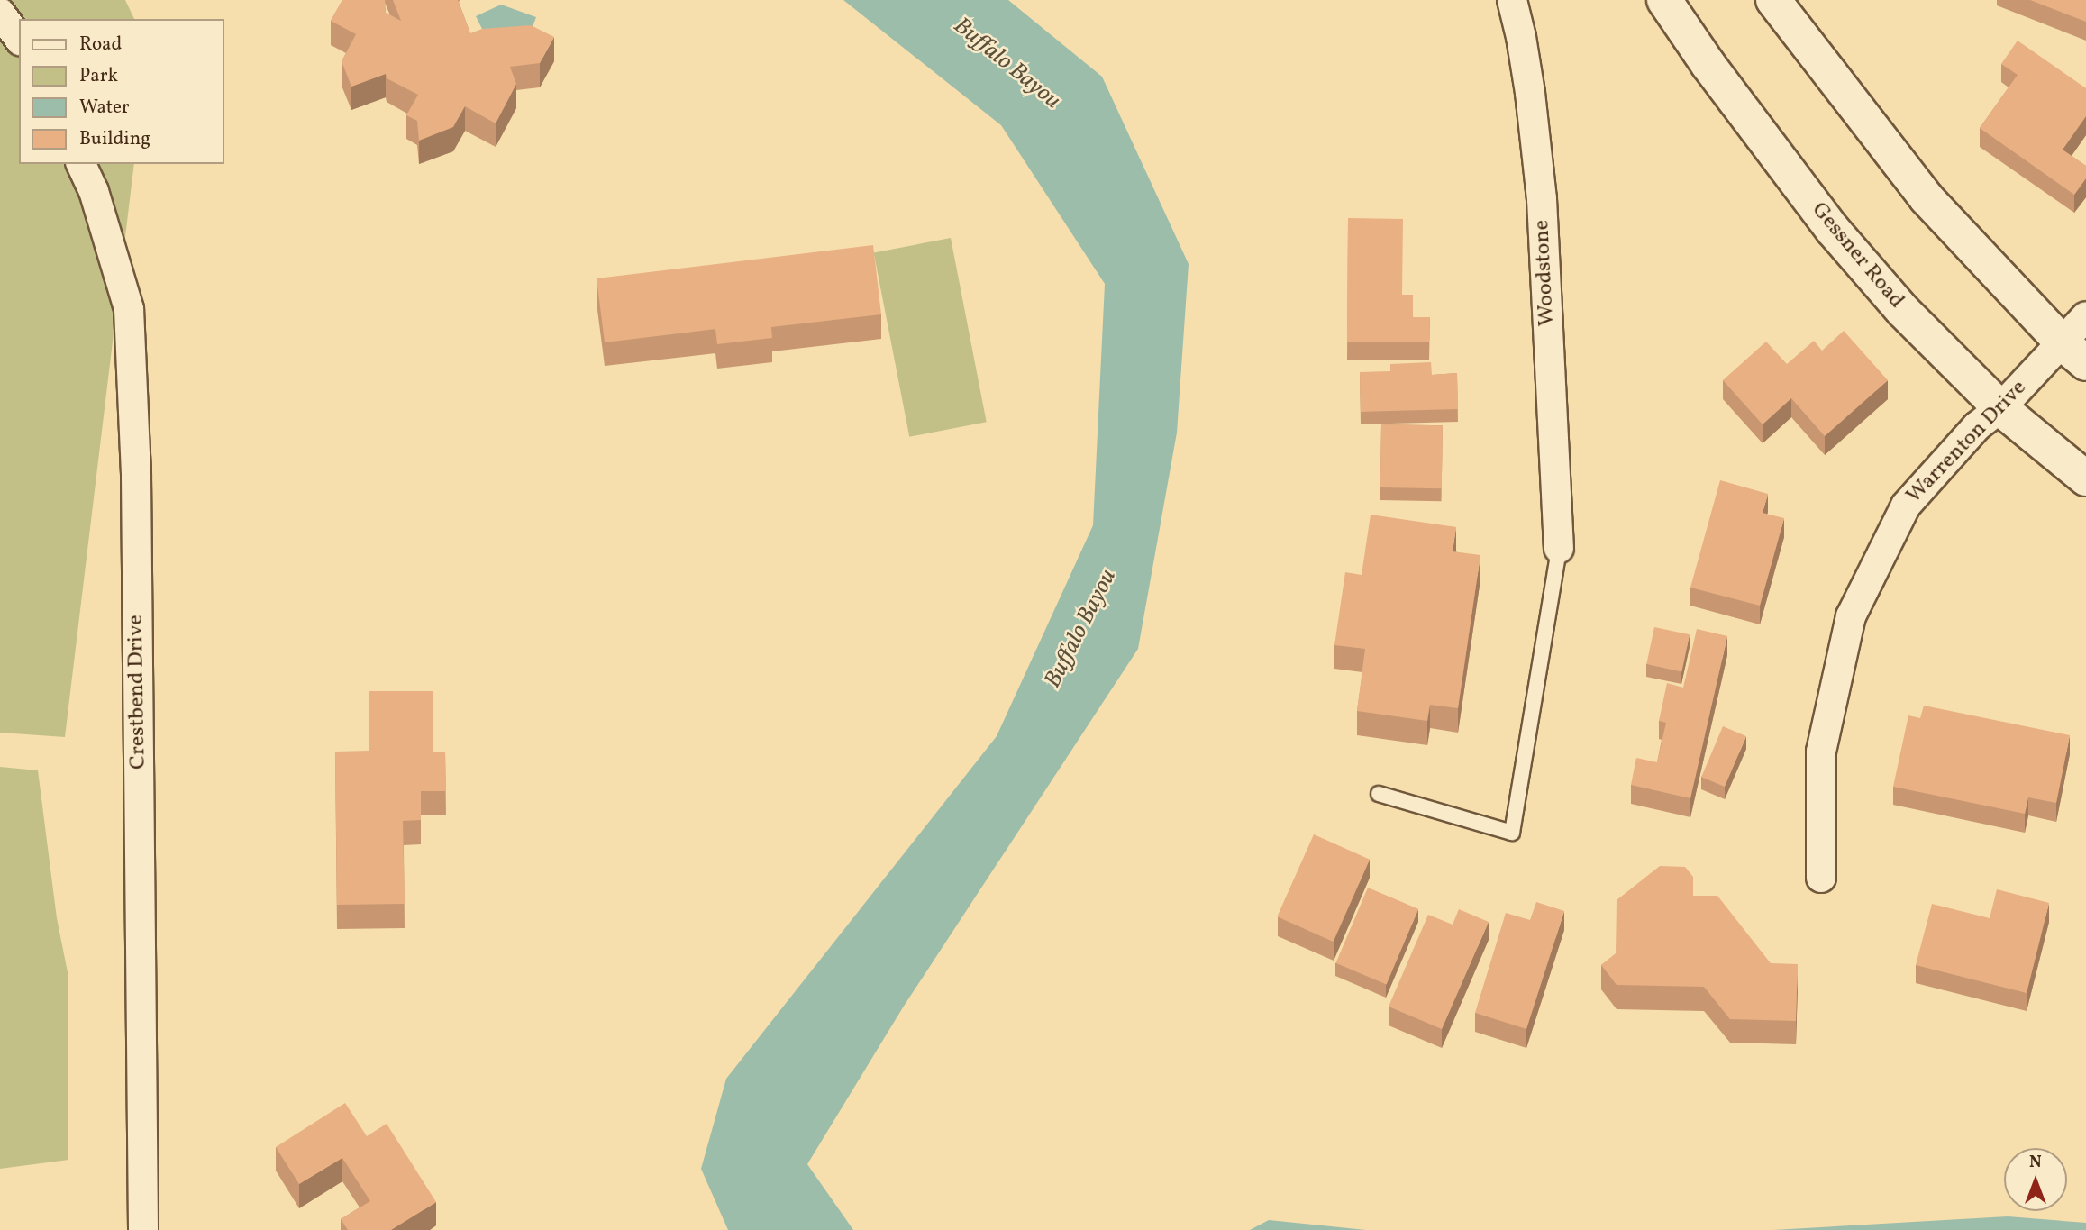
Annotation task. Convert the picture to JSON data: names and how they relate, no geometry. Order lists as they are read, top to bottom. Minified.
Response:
{"streets":{"main road":["Gessner Road"],"street":["Woodstone","Warrenton Drive","Crestbend Drive"]},"crossings":[["Gessner Road","Warrenton Drive"]],"water":["Buffalo Bayou"],"legend":["Road","Park","Water","Building"],"north":"top"}
